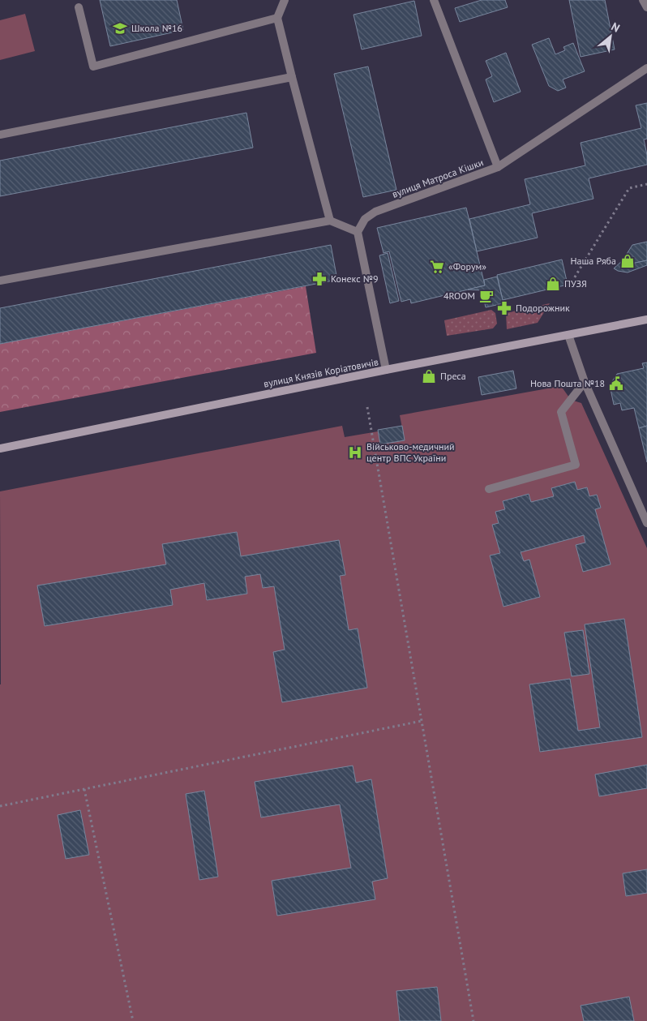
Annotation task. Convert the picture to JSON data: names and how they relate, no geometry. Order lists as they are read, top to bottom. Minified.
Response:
{"streets":{"main road":["вулиця Князів Коріатовичів"],"street":["вулиця Матроса Кішки"]},"places":{"school or university":["Школа №16"],"shop":["Наша Ряба","ПУЗЯ","Преса"],"supermarket":["«Форум»"],"pharmacy":["Конекс №9","Подорожник"],"cafe":["4ROOM"],"public building":["Нова Пошта №18"],"hospital":["Військово-медичний центр ВПС України"]},"north":"top right"}
